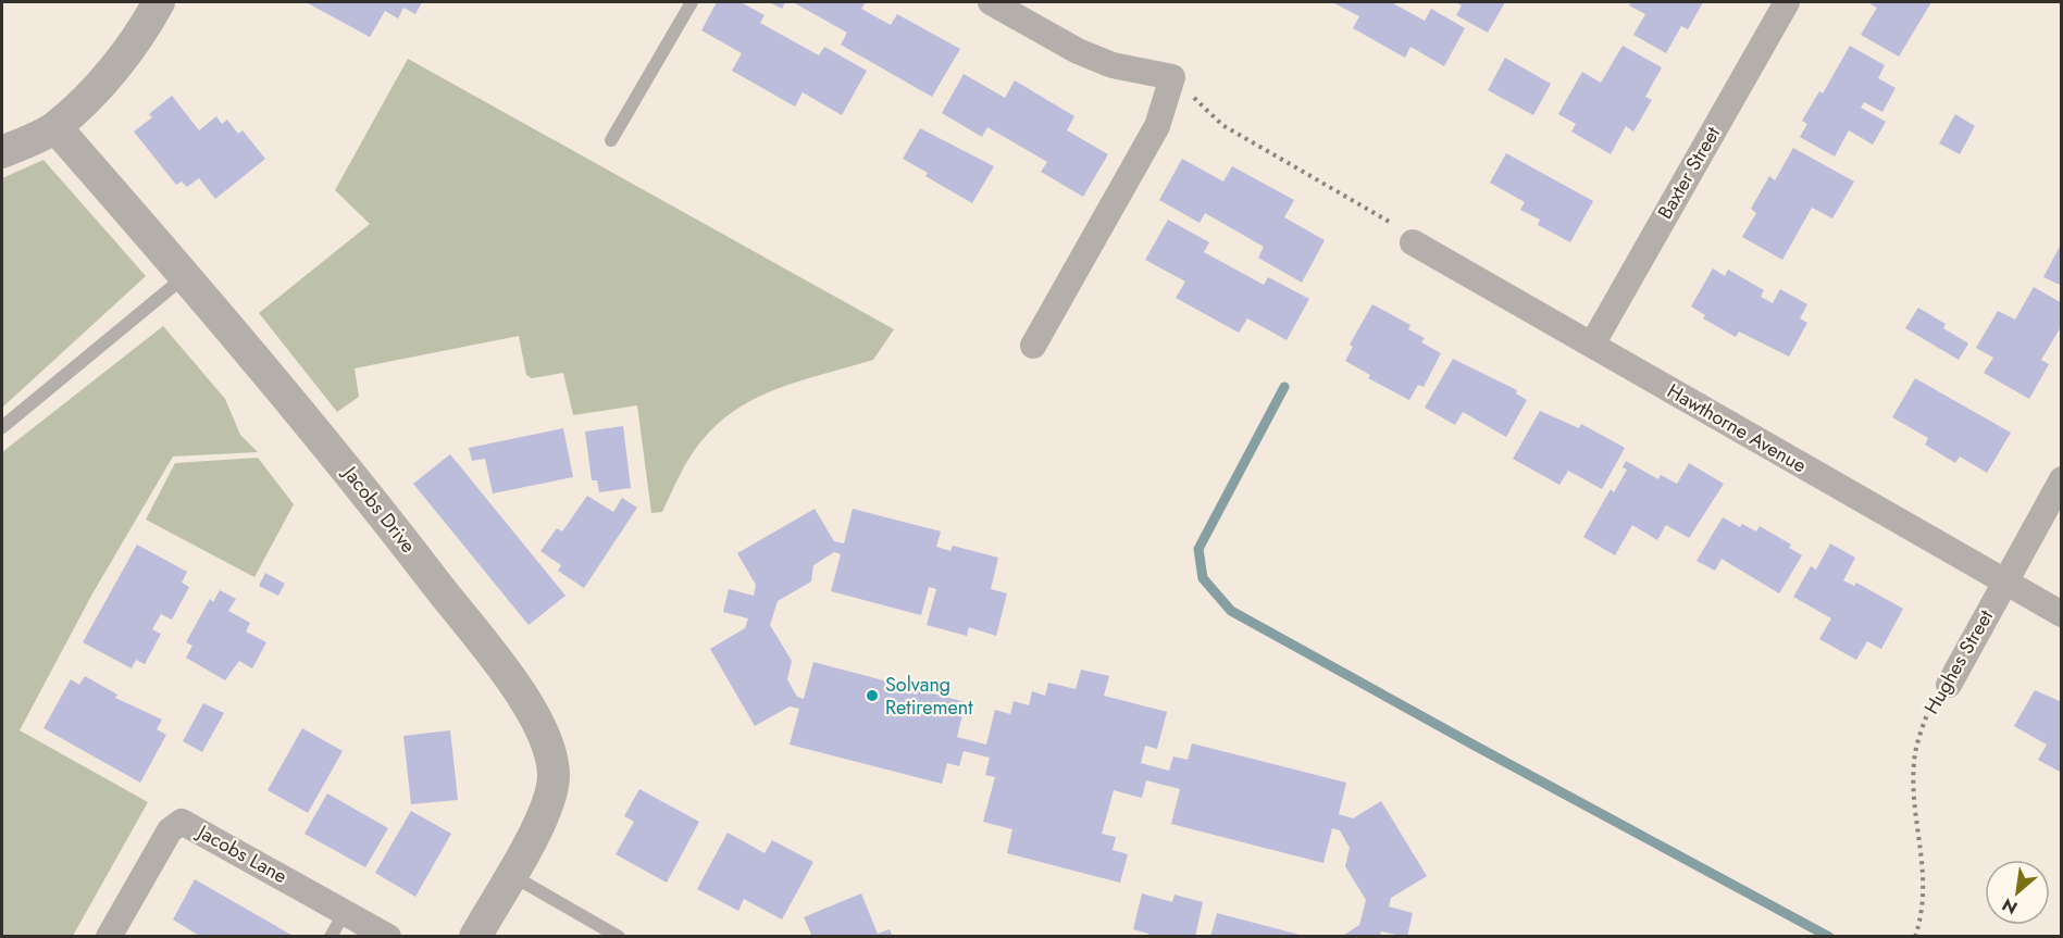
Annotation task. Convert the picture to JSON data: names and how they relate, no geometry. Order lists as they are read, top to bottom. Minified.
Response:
{"streets":{"street":["Baxter Street","Hawthorne Avenue","Jacobs Drive","Hughes Street","Jacobs Lane"]},"crossings":[["Baxter Street","Hawthorne Avenue"],["Hawthorne Avenue","Hughes Street"]],"places":["Solvang Retirement"],"north":"bottom left"}
